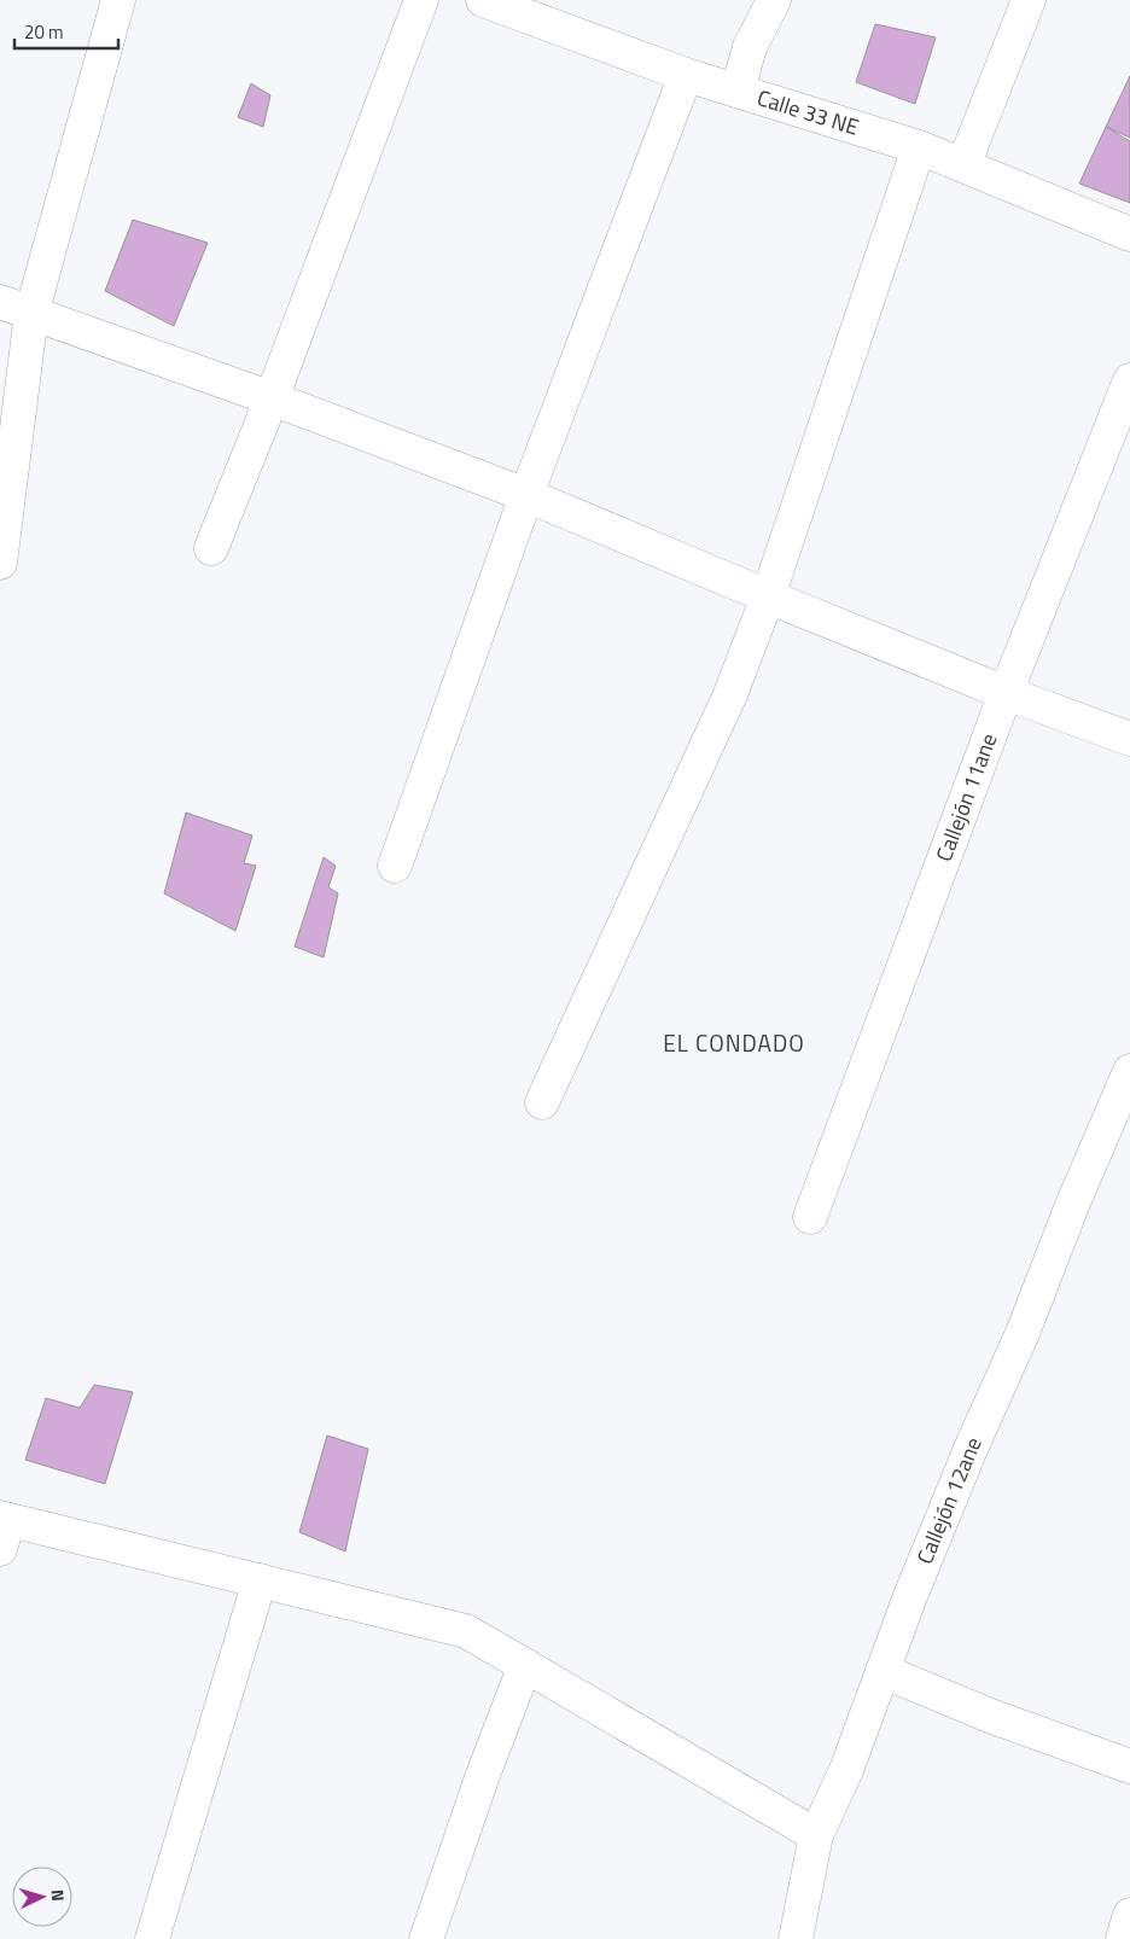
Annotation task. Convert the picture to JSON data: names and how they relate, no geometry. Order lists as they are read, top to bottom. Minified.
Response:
{"streets":{"street":["Calle 33 NE","Callejón 11ane","Callejón 12ane"]},"districts":["EL CONDADO"],"scale_bar":"20 m","north":"right"}
